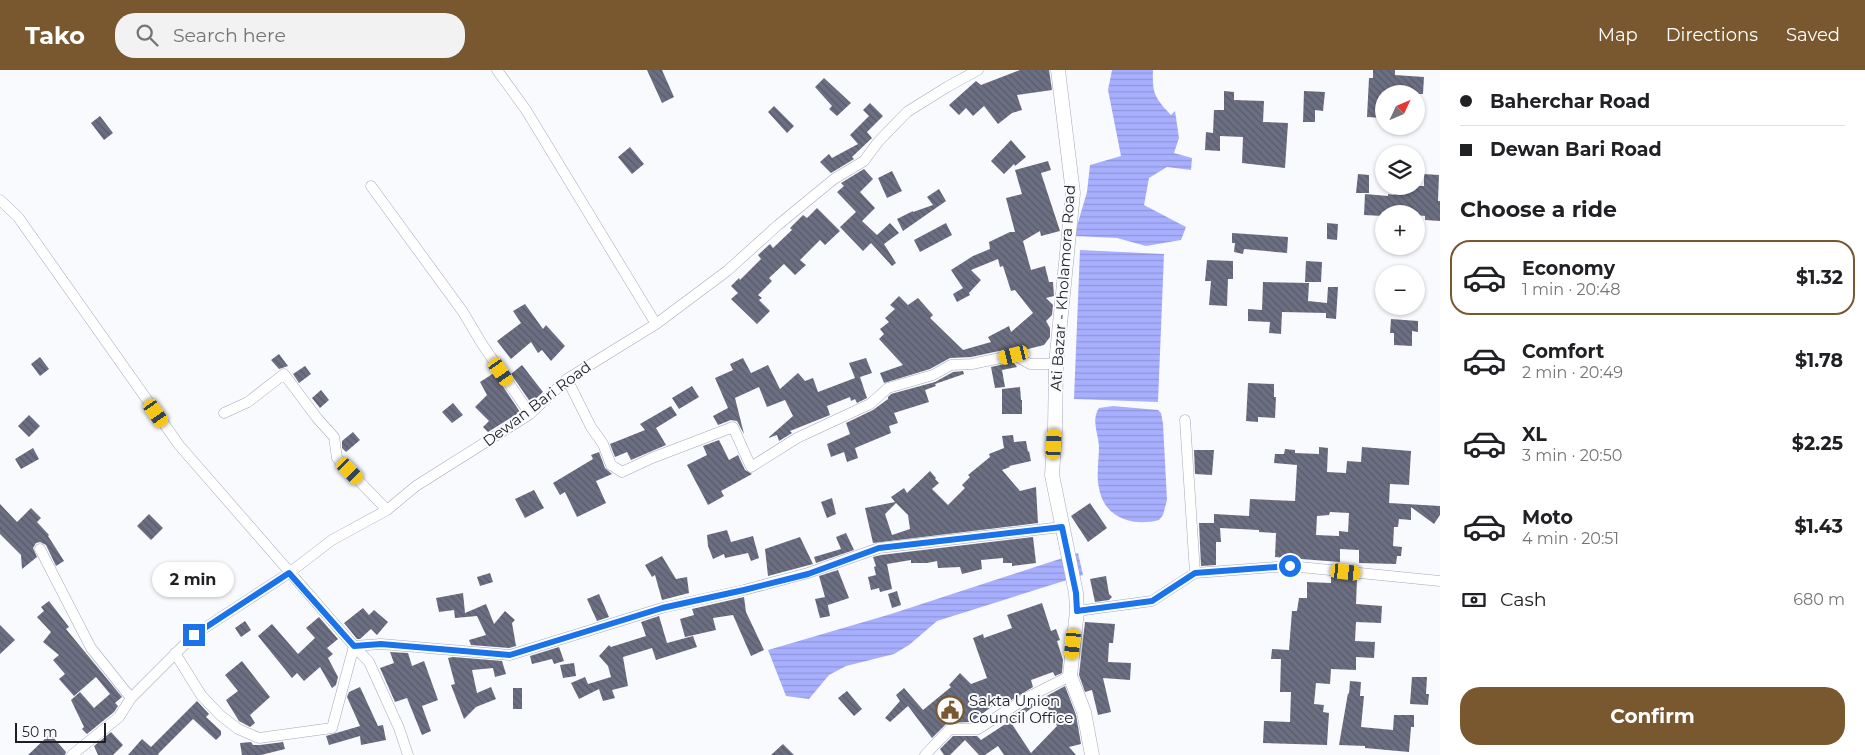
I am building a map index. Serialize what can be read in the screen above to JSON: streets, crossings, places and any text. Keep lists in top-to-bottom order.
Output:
{
  "streets": {
    "main road": ["Ati Bazar - Kholamora Road"],
    "street": ["Dewan Bari Road"]
  },
  "places": {
    "public building": ["Sakta Union Council Office"]
  },
  "scale_bar": "50 m",
  "north": "top right",
  "page": {
    "header": "Tako",
    "search": "Search here",
    "nav": ["Map", "Directions", "Saved"],
    "banner": ["Baherchar Road", "Dewan Bari Road"],
    "map_buttons": ["+", "−"],
    "heading": "Choose a ride",
    "list": [
      {
        "name": "Economy",
        "note": "1 min · 20:48",
        "value": "$1.32"
      },
      {
        "name": "Comfort",
        "note": "2 min · 20:49",
        "value": "$1.78"
      },
      {
        "name": "XL",
        "note": "3 min · 20:50",
        "value": "$2.25"
      },
      {
        "name": "Moto",
        "note": "4 min · 20:51",
        "value": "$1.43"
      }
    ],
    "bubble": "2 min",
    "pay": ["Cash", "680 m"],
    "buttons": "Confirm",
    "scale": "50 m"
  }
}
